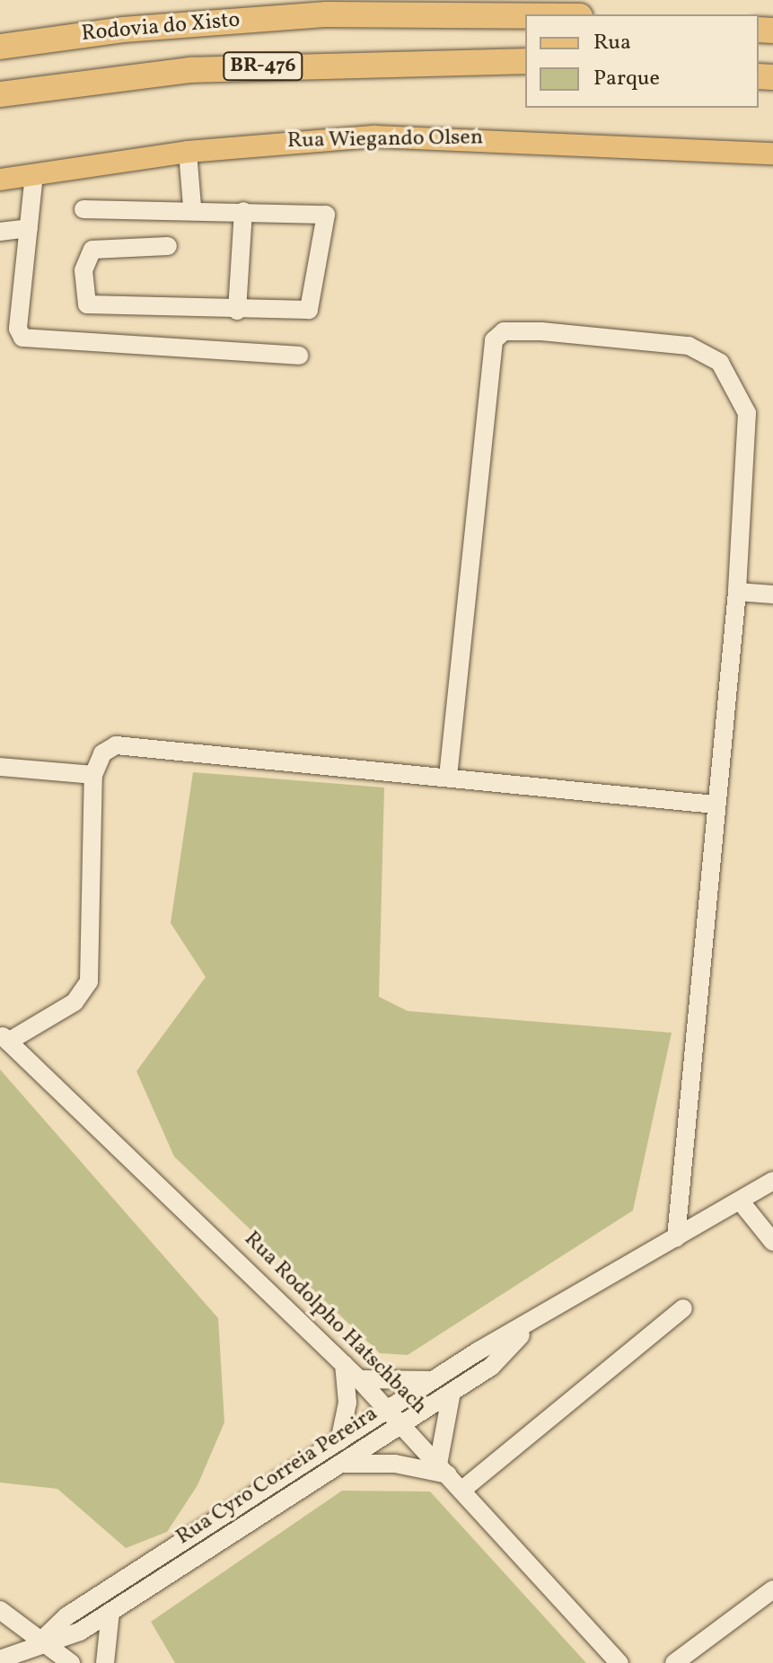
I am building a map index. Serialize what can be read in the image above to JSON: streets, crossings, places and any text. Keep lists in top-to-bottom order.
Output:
{
  "streets": {
    "highway": ["Rodovia do Xisto", "BR-476"],
    "main road": ["Rua Wiegando Olsen"],
    "street": ["Rua Rodolpho Hatschbach", "Rua Cyro Correia Pereira"]
  },
  "crossings": [
    ["Rua Rodolpho Hatschbach", "Rua Cyro Correia Pereira"]
  ],
  "legend": ["Rua", "Parque"]
}
